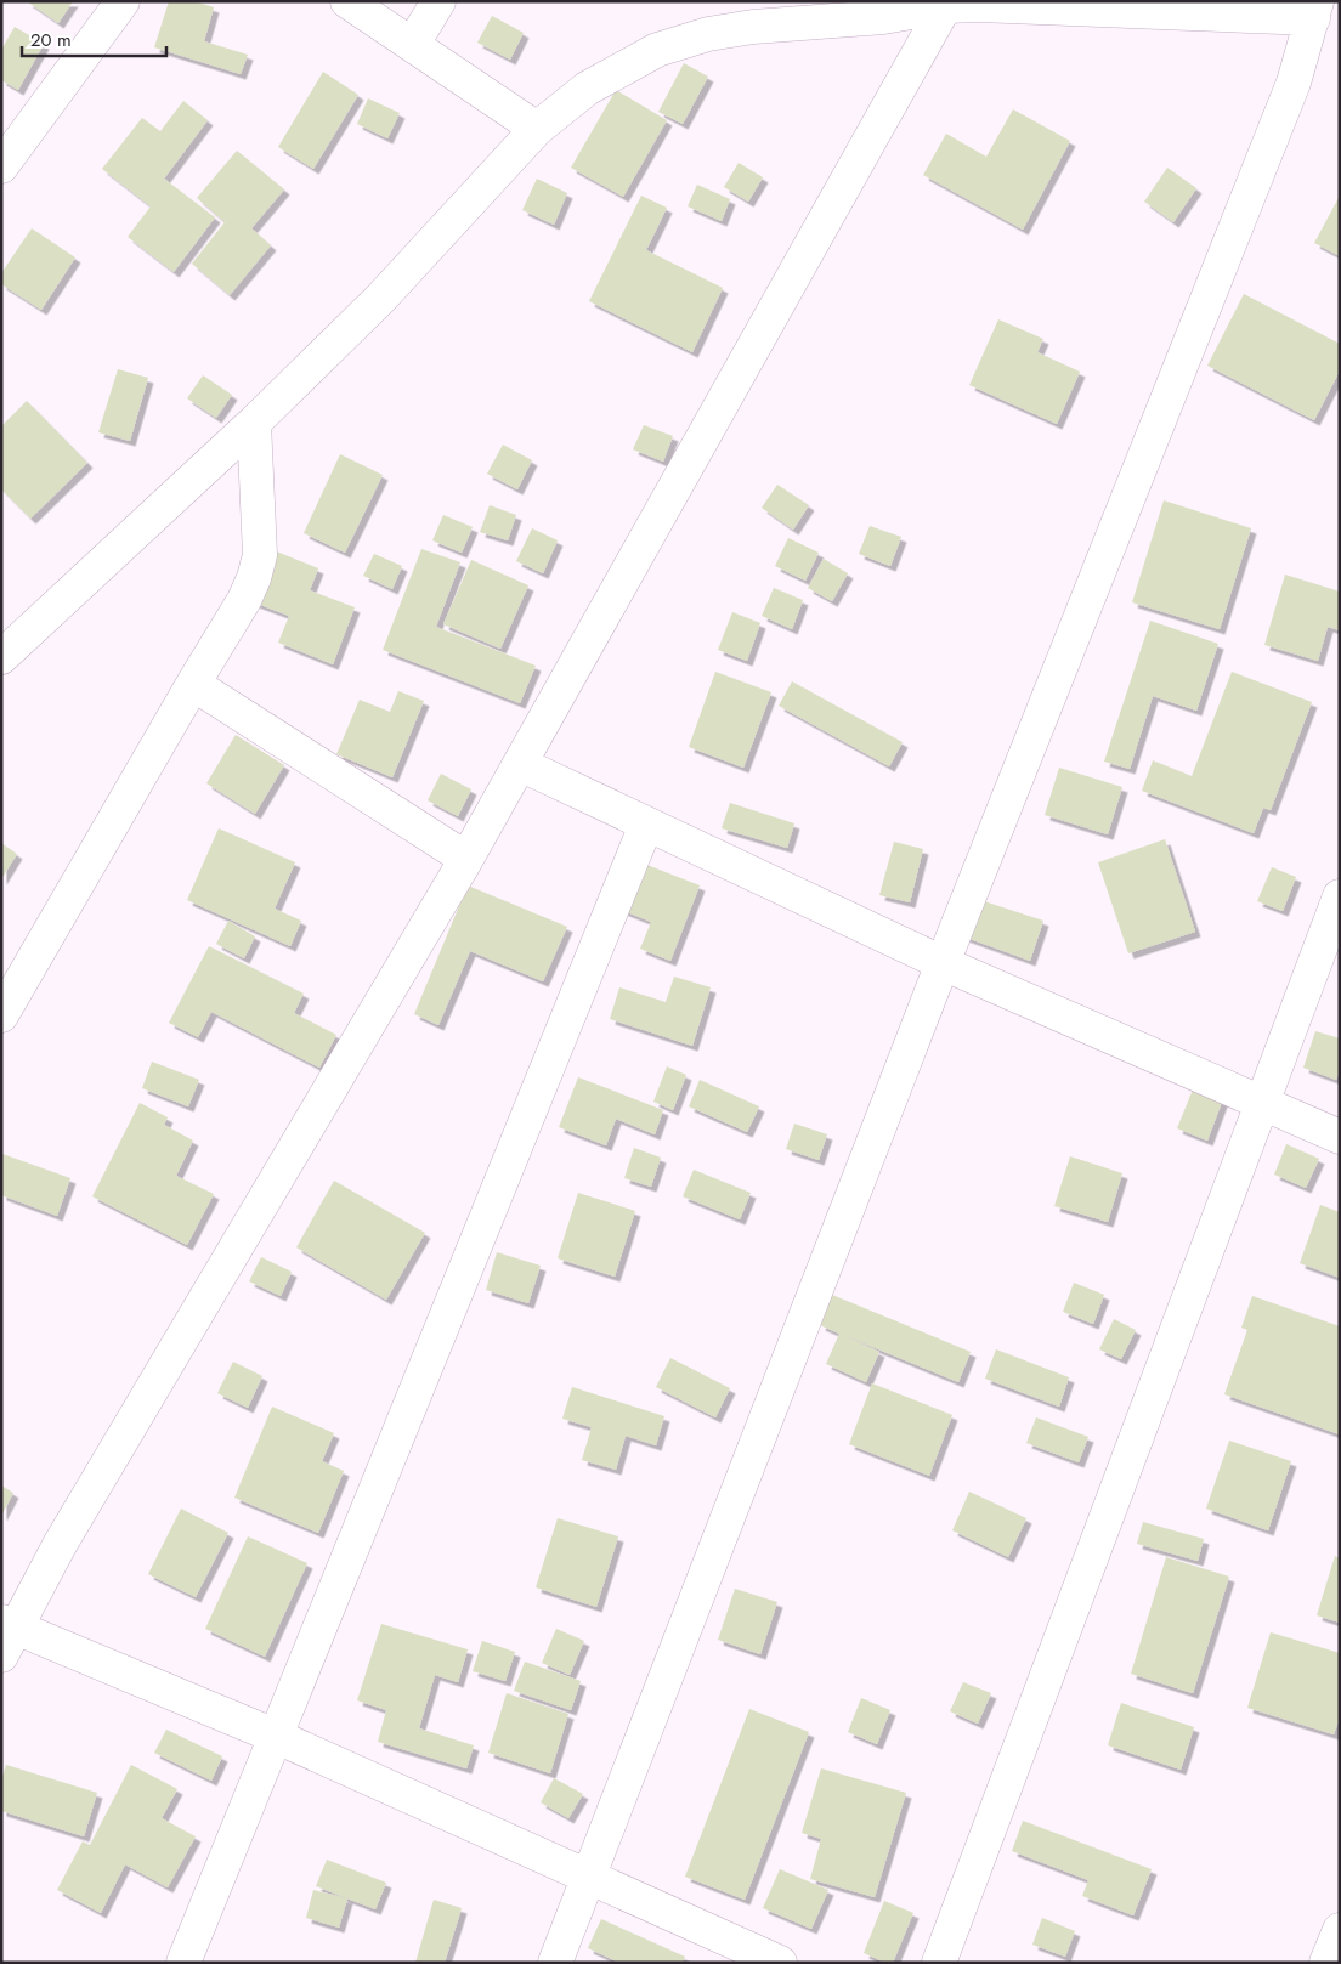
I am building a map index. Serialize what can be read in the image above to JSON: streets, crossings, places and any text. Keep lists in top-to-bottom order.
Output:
{
  "scale_bar": "20 m"
}
